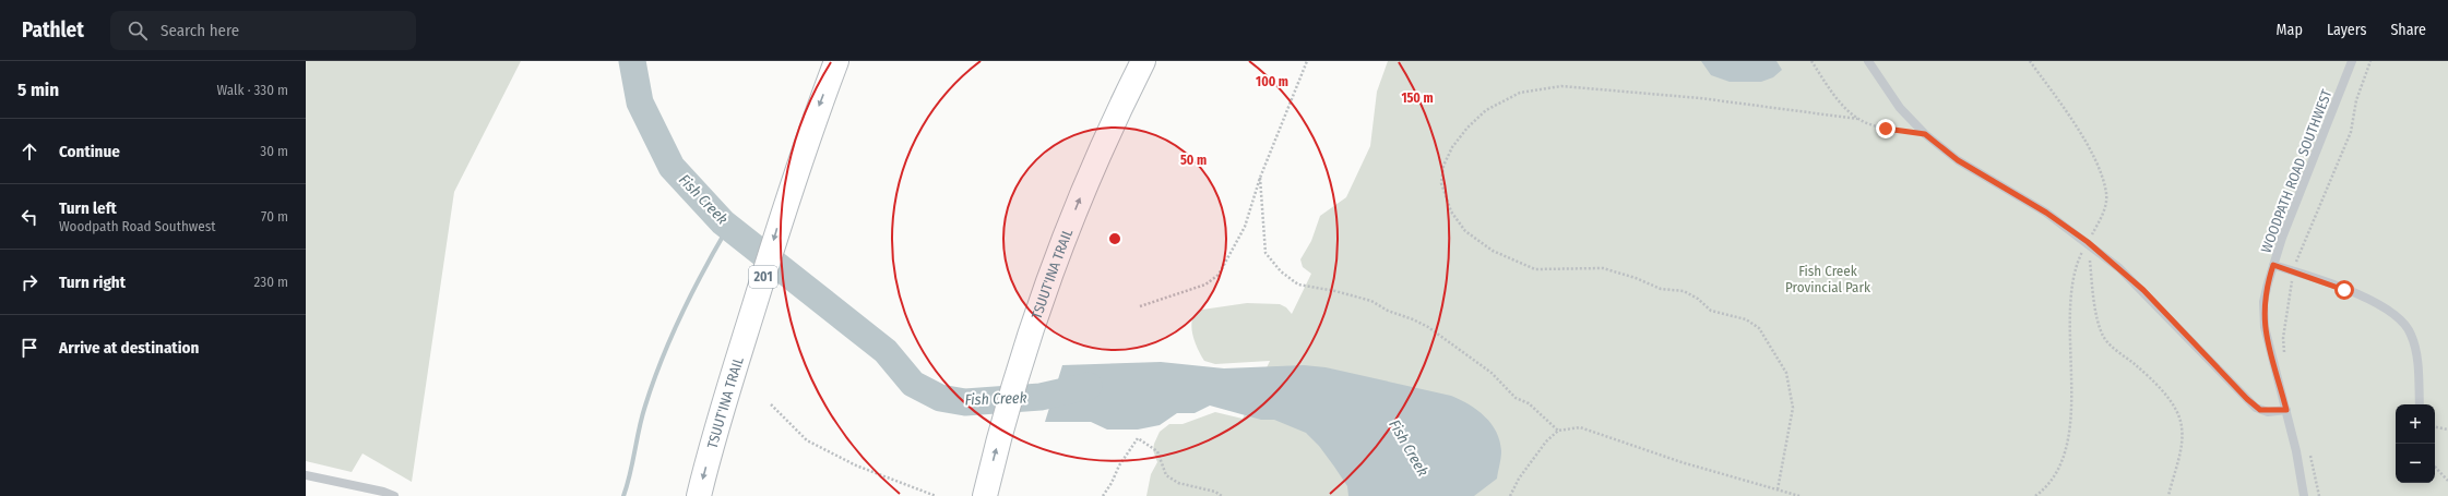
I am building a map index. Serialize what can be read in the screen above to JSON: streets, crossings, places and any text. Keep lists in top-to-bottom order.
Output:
{
  "streets": {
    "highway": ["TSUUT'INA TRAIL", "201"],
    "lane": ["WOODPATH ROAD SOUTHWEST"]
  },
  "water": ["Fish Creek"],
  "parks": ["Fish Creek Provincial Park"],
  "page": {
    "header": "Pathlet",
    "search": "Search here",
    "nav": ["Map", "Layers", "Share"],
    "heading": ["5 min", "Walk · 330 m"],
    "list": [
      ["Continue", "30 m"],
      ["Turn left", "Woodpath Road Southwest", "70 m"],
      ["Turn right", "230 m"],
      "Arrive at destination"
    ],
    "map_buttons": ["+", "−"]
  },
  "rings": ["100 m", "150 m", "50 m"]
}
